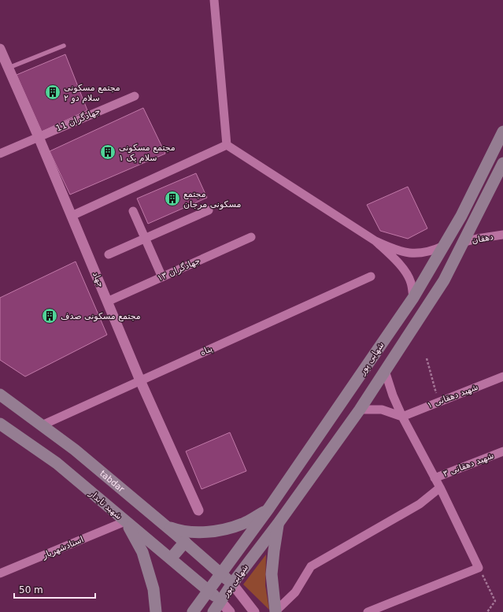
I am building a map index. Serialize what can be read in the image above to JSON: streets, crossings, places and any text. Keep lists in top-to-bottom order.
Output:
{
  "streets": {
    "main road": ["شهابی پور", "tabdar", "شهید تابدار"],
    "street": [
      "جهادگران 11",
      "دهقان",
      "جهادگران ۱۳",
      "جهاد",
      "پناه",
      "شهید دهقانی ۱",
      "شهید دهقانی ۳",
      "استادشهریار"
    ]
  },
  "crossings": [
    ["جهادگران 11", "جهاد"],
    ["دهقان", "شهابی پور"],
    ["جهادگران ۱۳", "جهاد"],
    ["جهاد", "پناه"],
    ["پناه", "tabdar"],
    ["شهابی پور", "tabdar"],
    ["شهابی پور", "شهید تابدار"],
    ["شهید تابدار", "استادشهریار"]
  ],
  "places": {
    "building": [
      "مجتمع مسکونی سلام دو ۲",
      "مجتمع مسکونی سلام یک ۱",
      "مجتمع مسکونی مرجان",
      "مجتمع مسکونی صدف"
    ]
  },
  "scale_bar": "50 m"
}
